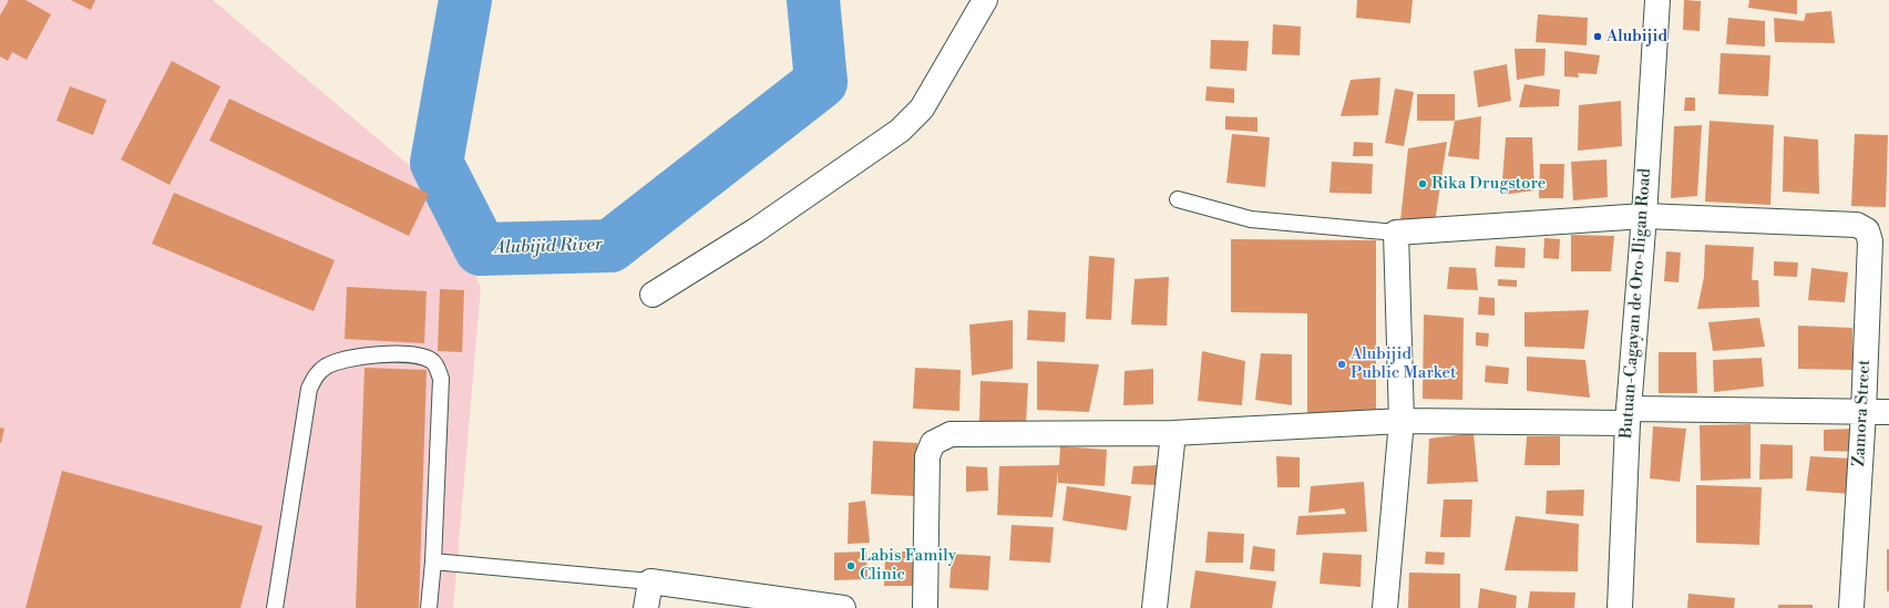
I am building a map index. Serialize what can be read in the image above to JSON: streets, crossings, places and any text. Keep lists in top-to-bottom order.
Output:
{
  "streets": {
    "main road": ["Butuan-Cagayan de Oro-Iligan Road", "Zamora Street"]
  },
  "crossings": [
    ["Butuan-Cagayan de Oro-Iligan Road", "Zamora Street"]
  ],
  "water": ["Alubijid River"],
  "places": [
    "Alubijid",
    "Rika Drugstore",
    "Alubijid Public Market",
    "Labis Family Clinic"
  ]
}
